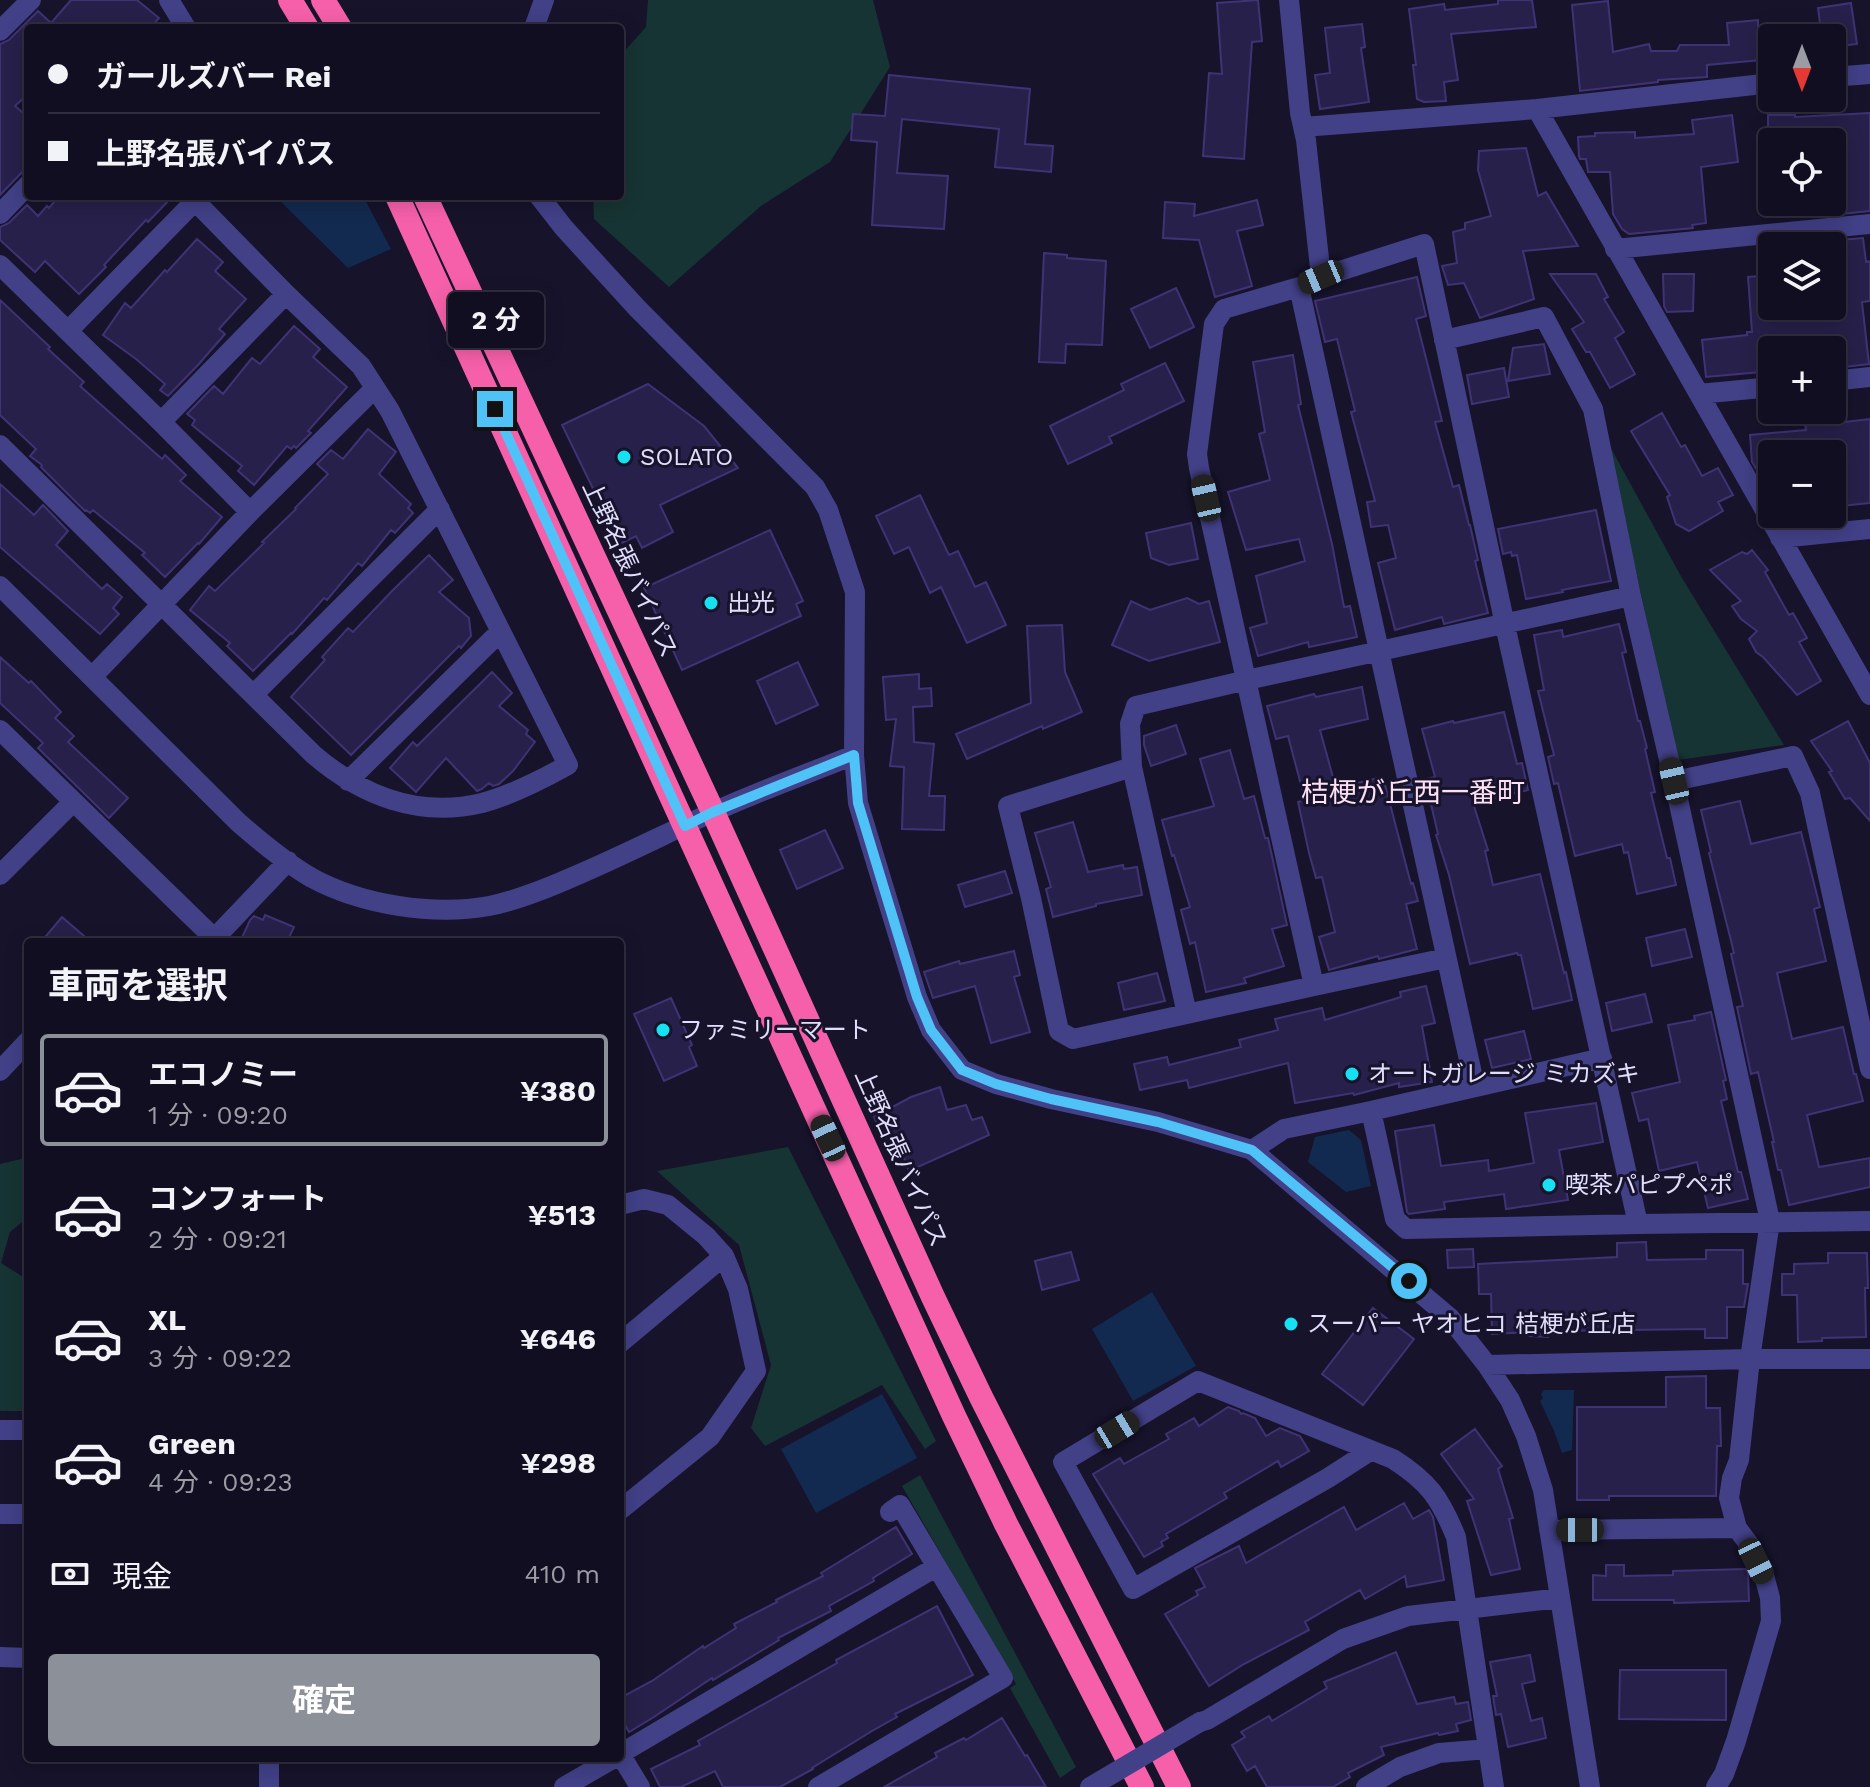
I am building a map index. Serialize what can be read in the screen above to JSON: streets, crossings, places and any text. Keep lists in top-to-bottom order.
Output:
{
  "streets": {
    "highway": ["上野名張バイパス"]
  },
  "districts": ["桔梗が丘西一番町"],
  "places": [
    "SOLATO",
    "出光",
    "ファミリーマート",
    "オートガレージ ミカズキ",
    "喫茶パピプペポ",
    "スーパー ヤオヒコ 桔梗が丘店"
  ],
  "north": "bottom",
  "page": {
    "map_buttons": ["+", "−"],
    "banner": ["ガールズバー Rei", "上野名張バイパス"],
    "bubble": "2 分",
    "heading": "車両を選択",
    "list": [
      {
        "name": "エコノミー",
        "note": "1 分 · 09:20",
        "value": "¥380"
      },
      {
        "name": "コンフォート",
        "note": "2 分 · 09:21",
        "value": "¥513"
      },
      {
        "name": "XL",
        "note": "3 分 · 09:22",
        "value": "¥646"
      },
      {
        "name": "Green",
        "note": "4 分 · 09:23",
        "value": "¥298"
      }
    ],
    "pay": ["現金", "410 m"],
    "buttons": "確定"
  }
}
